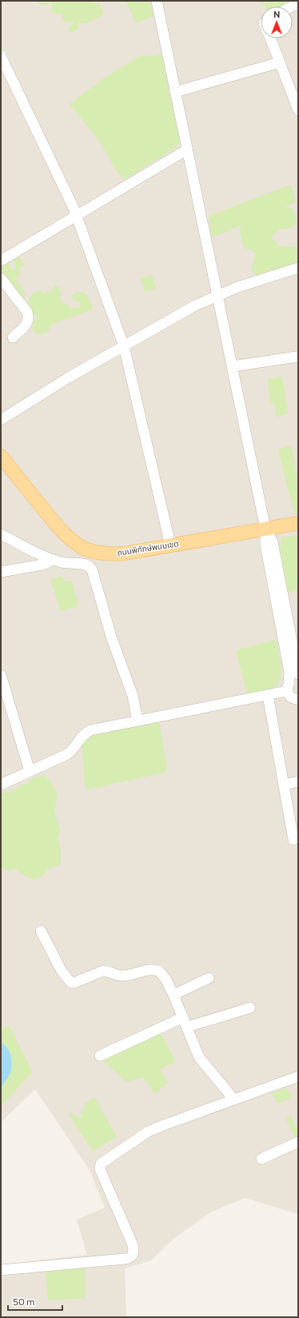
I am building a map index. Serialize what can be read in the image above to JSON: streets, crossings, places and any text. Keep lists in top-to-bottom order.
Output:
{
  "streets": {
    "main road": ["ถนนพิทักษ์พนมเขต"]
  },
  "scale_bar": "50 m",
  "north": "top"
}
